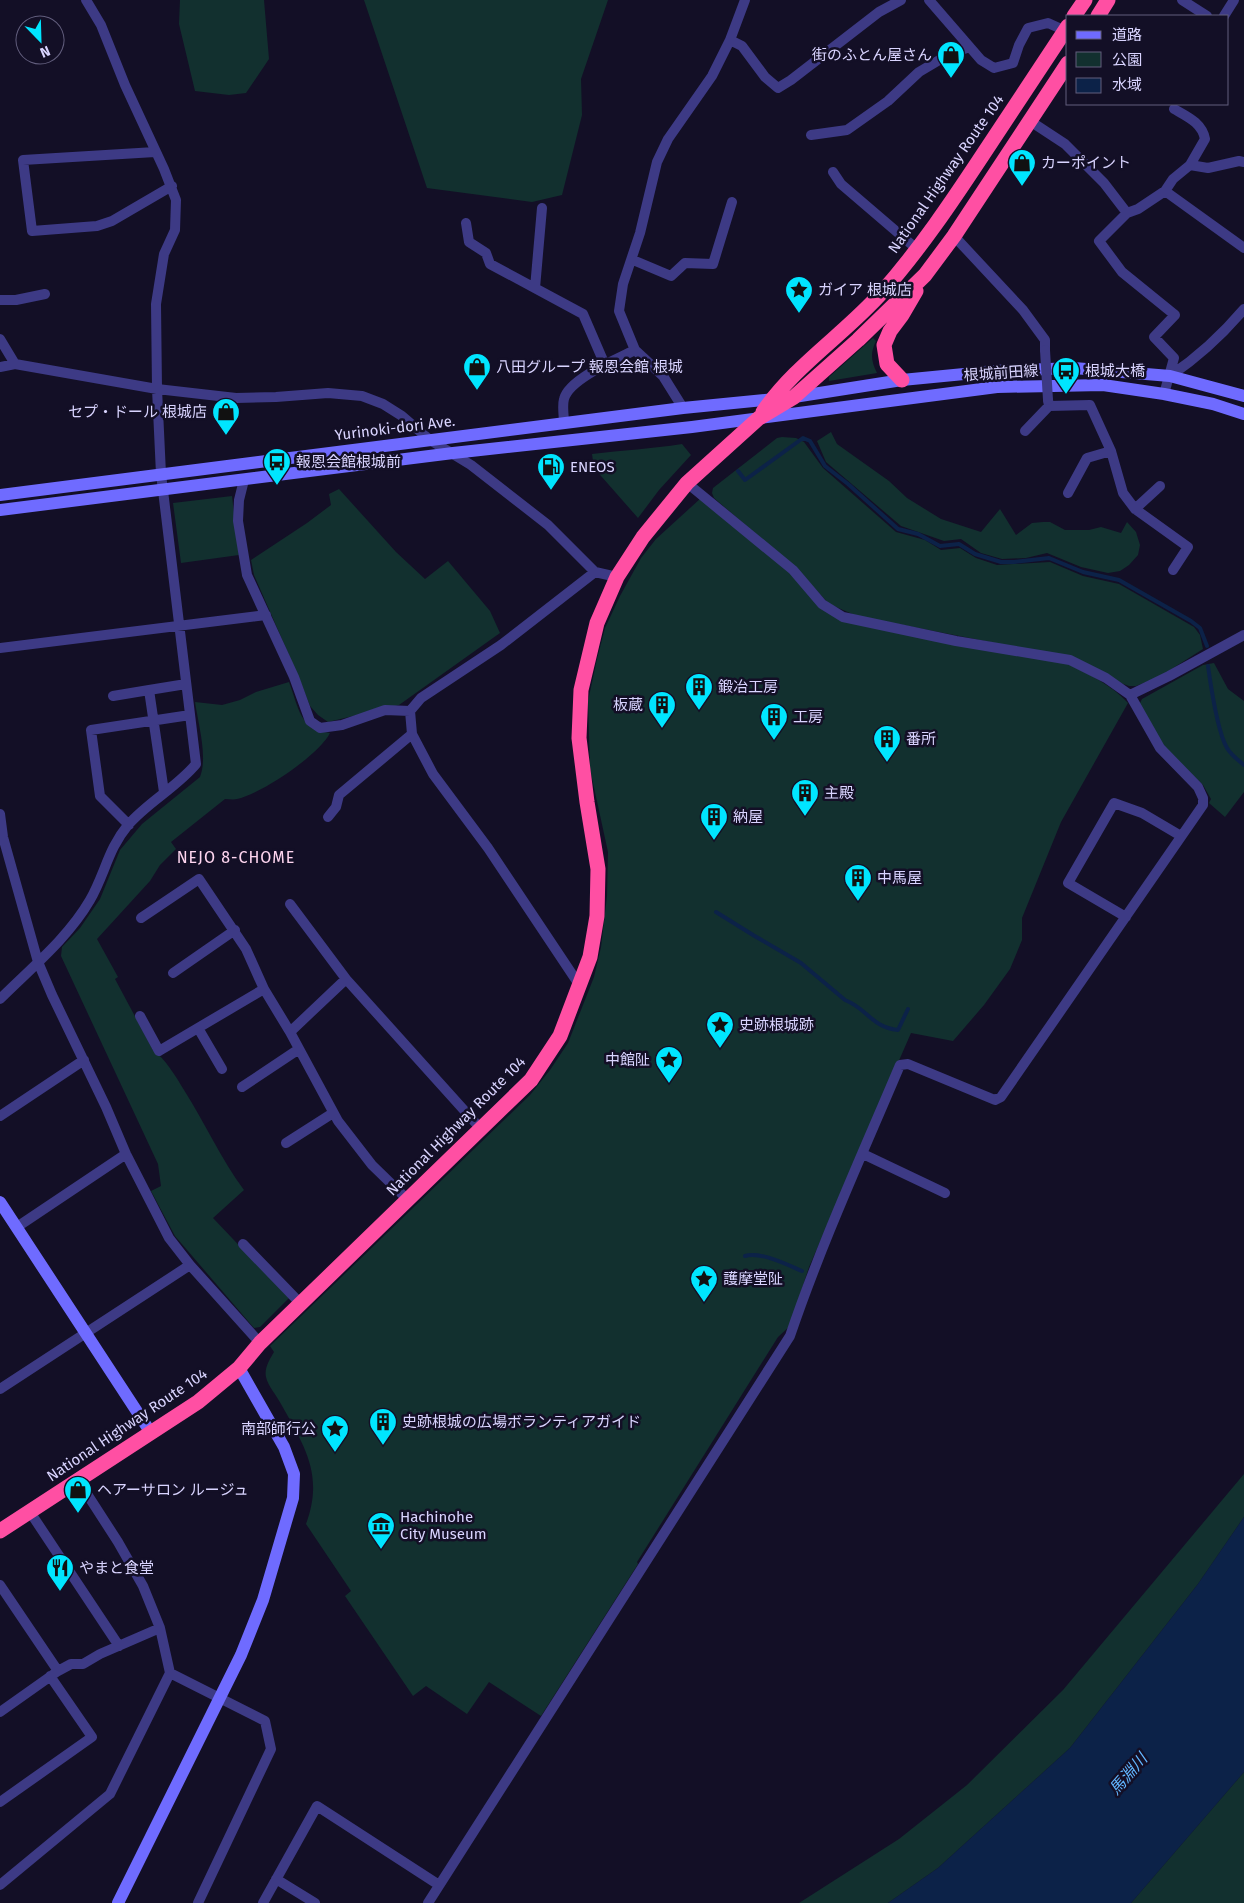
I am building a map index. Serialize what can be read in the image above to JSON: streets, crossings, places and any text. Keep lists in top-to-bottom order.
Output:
{
  "streets": {
    "highway": ["National Highway Route 104"],
    "street": ["根城前田線", "Yurinoki-dori Ave."]
  },
  "crossings": [
    ["National Highway Route 104", "根城前田線"],
    ["National Highway Route 104", "Yurinoki-dori Ave."],
    ["根城前田線", "Yurinoki-dori Ave."]
  ],
  "districts": ["NEJO 8-CHOME"],
  "water": ["馬淵川"],
  "places": {
    "shop": [
      "街のふとん屋さん",
      "カーポイント",
      "八田グループ 報恩会館 根城",
      "セプ・ドール 根城店",
      "ヘアーサロン ルージュ"
    ],
    "place": [
      "ガイア 根城店",
      "史跡根城跡",
      "中館阯",
      "護摩堂阯",
      "南部師行公"
    ],
    "bus stop": ["根城大橋", "報恩会館根城前"],
    "fuel station": ["ENEOS"],
    "building": [
      "鍛冶工房",
      "板蔵",
      "工房",
      "番所",
      "主殿",
      "納屋",
      "中馬屋",
      "史跡根城の広場ボランティアガイド"
    ],
    "museum": ["Hachinohe City Museum"],
    "restaurant": ["やまと食堂"]
  },
  "legend": ["道路", "公園", "水域"],
  "north": "bottom right"
}
